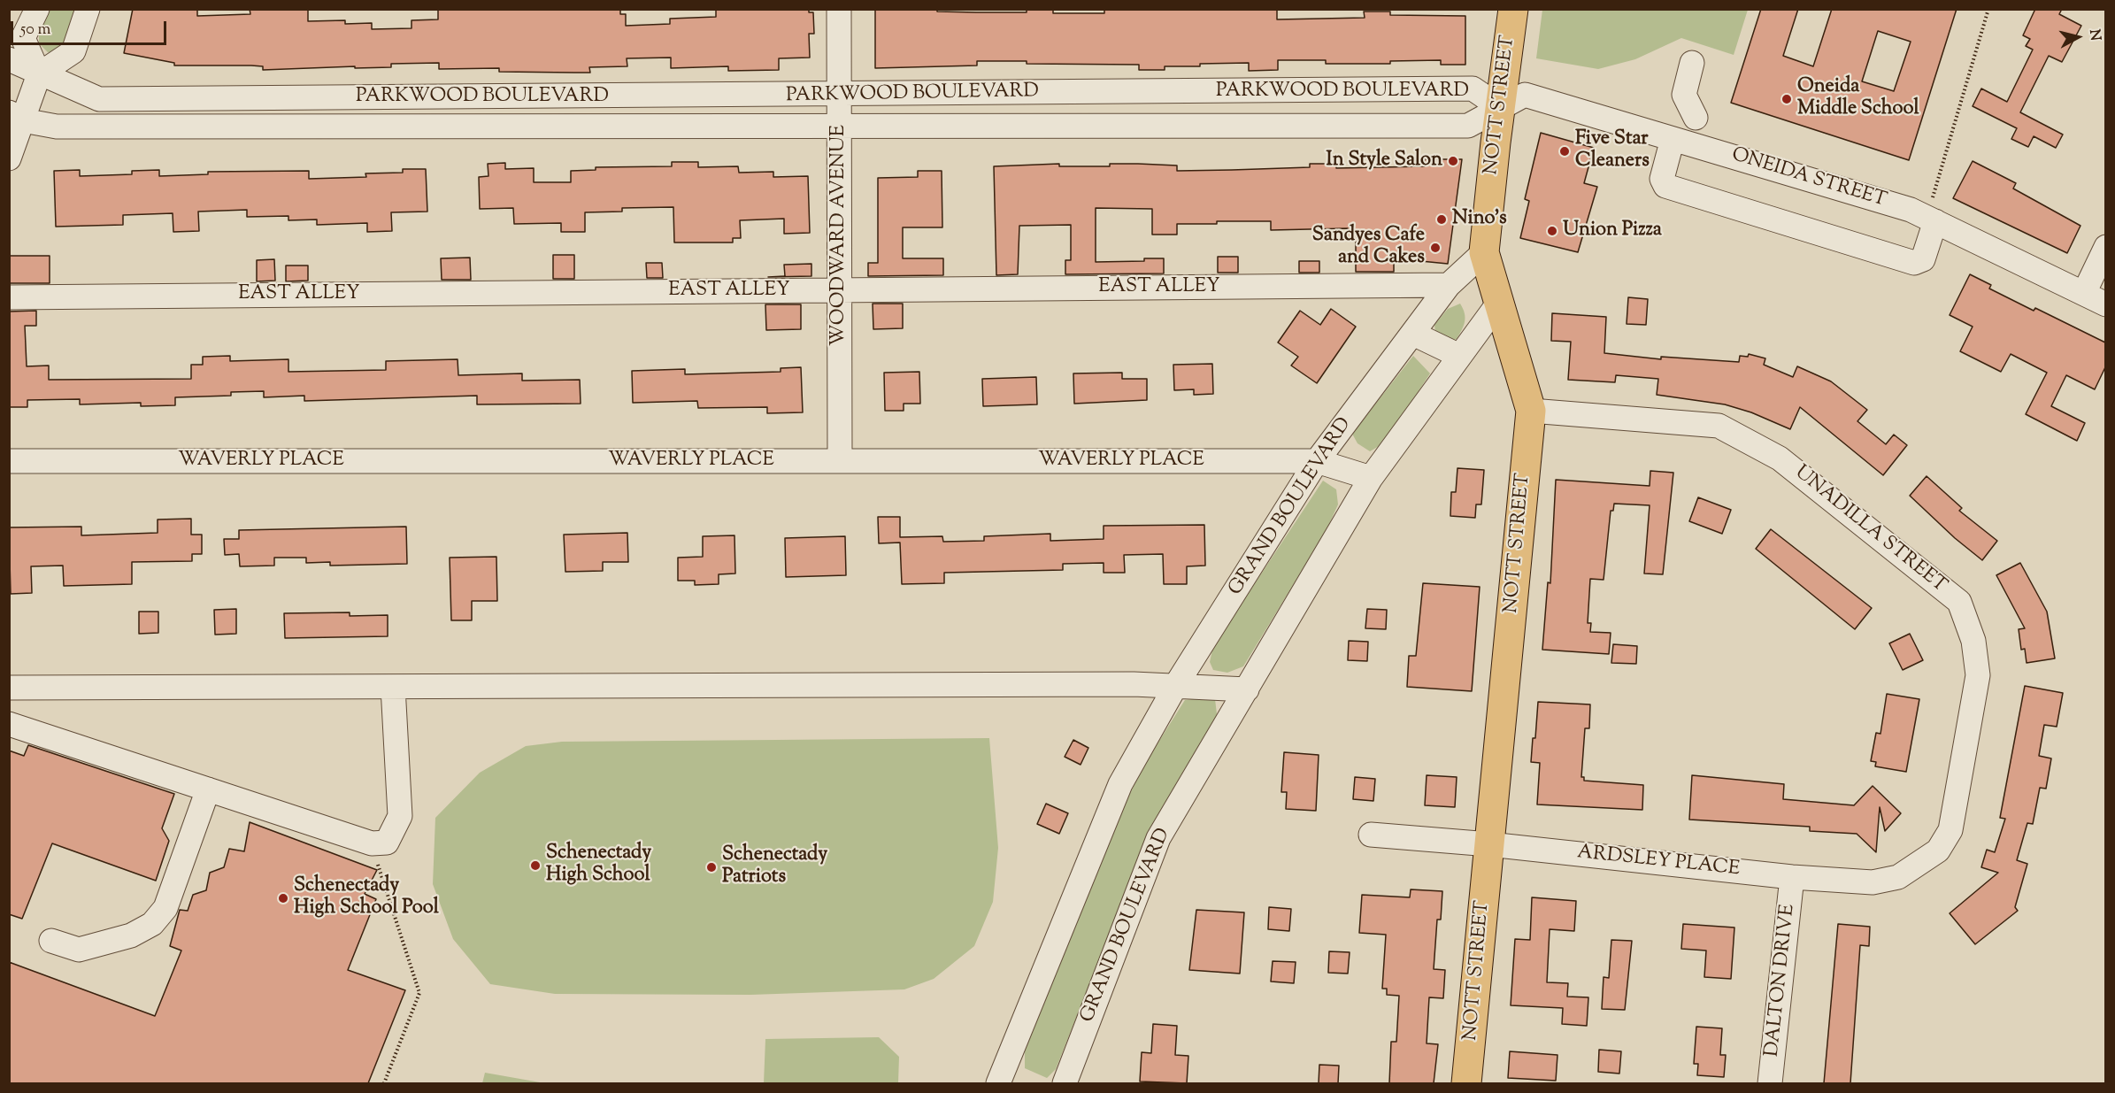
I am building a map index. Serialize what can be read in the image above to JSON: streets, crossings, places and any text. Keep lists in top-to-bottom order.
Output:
{
  "streets": {
    "main road": ["NOTT STREET"],
    "street": [
      "PARKWOOD BOULEVARD",
      "ONEIDA STREET",
      "WOODWARD AVENUE",
      "EAST ALLEY",
      "WAVERLY PLACE",
      "GRAND BOULEVARD",
      "UNADILLA STREET",
      "ARDSLEY PLACE",
      "DALTON DRIVE"
    ]
  },
  "crossings": [
    ["PARKWOOD BOULEVARD", "NOTT STREET"],
    ["PARKWOOD BOULEVARD", "ONEIDA STREET"],
    ["PARKWOOD BOULEVARD", "WOODWARD AVENUE"],
    ["NOTT STREET", "ONEIDA STREET"],
    ["NOTT STREET", "GRAND BOULEVARD"],
    ["NOTT STREET", "UNADILLA STREET"],
    ["NOTT STREET", "ARDSLEY PLACE"],
    ["WOODWARD AVENUE", "EAST ALLEY"],
    ["WOODWARD AVENUE", "WAVERLY PLACE"],
    ["EAST ALLEY", "GRAND BOULEVARD"],
    ["WAVERLY PLACE", "GRAND BOULEVARD"],
    ["UNADILLA STREET", "ARDSLEY PLACE"],
    ["ARDSLEY PLACE", "DALTON DRIVE"]
  ],
  "places": [
    "Oneida Middle School",
    "Five Star Cleaners",
    "In Style Salon",
    "Nino's",
    "Union Pizza",
    "Sandyes Cafe and Cakes",
    "Schenectady High School",
    "Schenectady Patriots",
    "Schenectady High School Pool"
  ],
  "scale_bar": "50 m",
  "north": "right"
}
